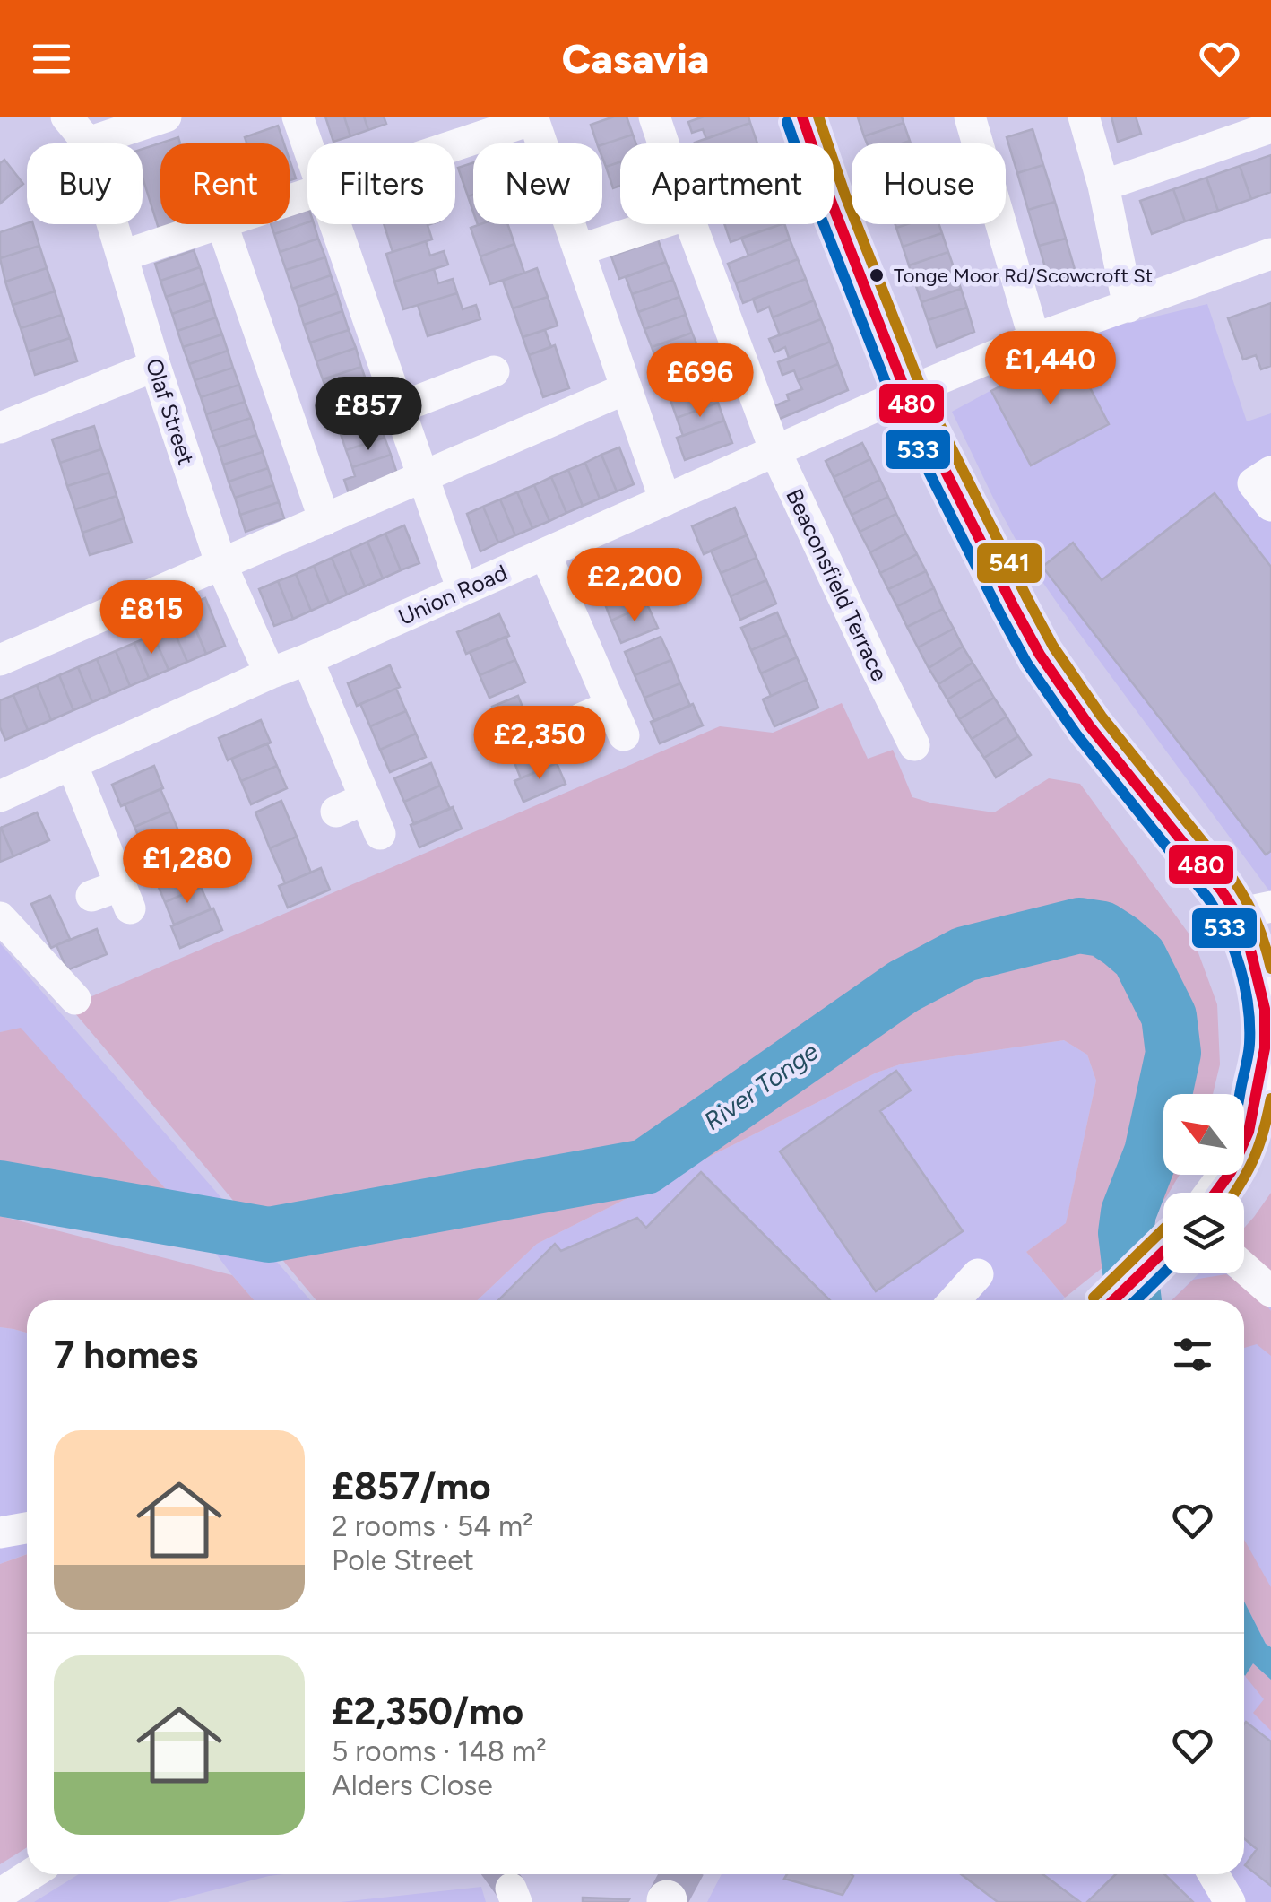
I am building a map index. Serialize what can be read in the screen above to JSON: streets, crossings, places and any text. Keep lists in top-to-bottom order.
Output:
{
  "streets": {
    "street": ["Olaf Street", "Beaconsfield Terrace", "Union Road"]
  },
  "crossings": [
    ["Olaf Street", "Union Road"],
    ["Beaconsfield Terrace", "Union Road"]
  ],
  "water": ["River Tonge"],
  "places": ["Tonge Moor Rd/Scowcroft St"],
  "lines": ["transit line 480", "transit line 541", "transit line 533"],
  "north": "top left",
  "page": {
    "header": "Casavia",
    "chip": [
      "Buy",
      "Rent",
      "Filters",
      "New",
      "Apartment",
      "House"
    ],
    "price": [
      "£1,440",
      "£696",
      "£857",
      "£2,200",
      "£815",
      "£2,350",
      "£1,280"
    ],
    "heading": "7 homes",
    "list": [
      {
        "name": "£857/mo",
        "note": "2 rooms · 54 m² · Pole Street"
      },
      {
        "name": "£2,350/mo",
        "note": "5 rooms · 148 m² · Alders Close"
      }
    ]
  }
}
